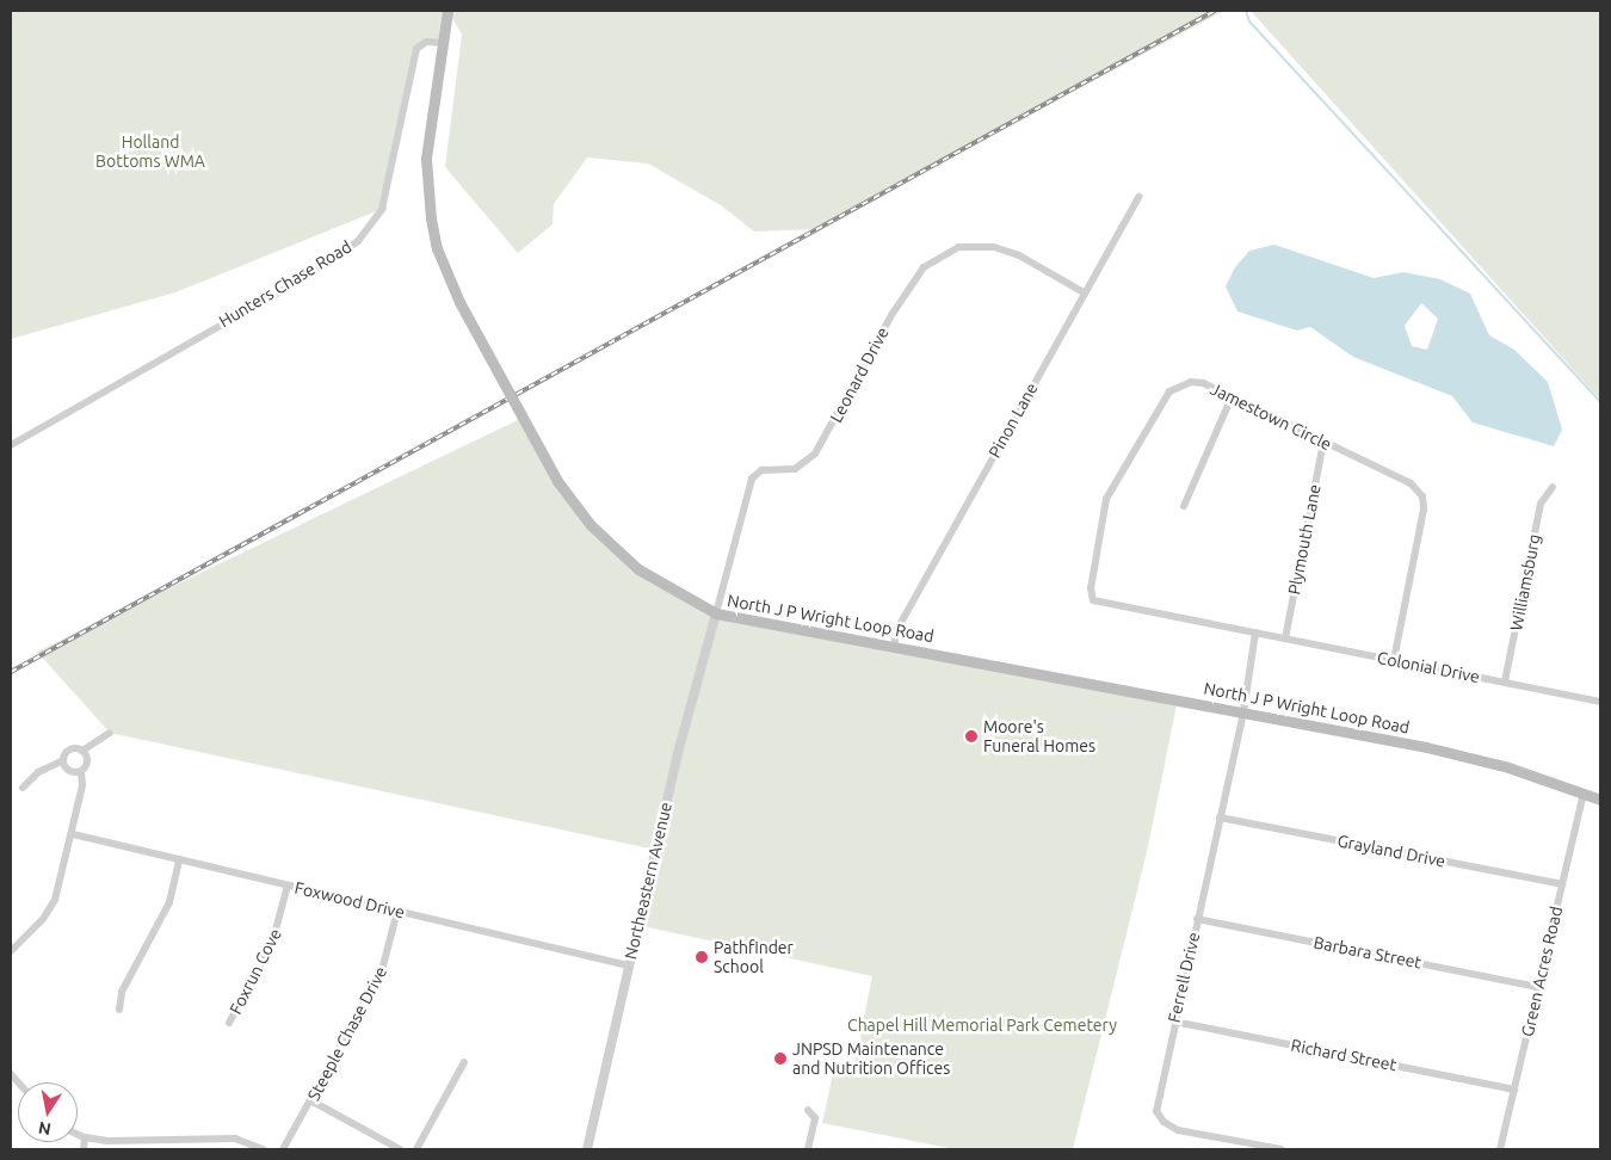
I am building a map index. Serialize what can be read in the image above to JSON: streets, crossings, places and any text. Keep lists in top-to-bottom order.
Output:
{
  "streets": {
    "main road": ["North J P Wright Loop Road"],
    "street": [
      "Hunters Chase Road",
      "Leonard Drive",
      "Jamestown Circle",
      "Pinon Lane",
      "Plymouth Lane",
      "Williamsburg",
      "Colonial Drive",
      "Grayland Drive",
      "Northeastern Avenue",
      "Foxwood Drive",
      "Barbara Street",
      "Foxrun Cove",
      "Green Acres Road",
      "Ferrell Drive",
      "Steeple Chase Drive",
      "Richard Street"
    ]
  },
  "crossings": [
    ["Hunters Chase Road", "North J P Wright Loop Road"],
    ["Leonard Drive", "Pinon Lane"],
    ["Leonard Drive", "North J P Wright Loop Road"],
    ["Leonard Drive", "Northeastern Avenue"],
    ["Jamestown Circle", "Plymouth Lane"],
    ["Jamestown Circle", "Colonial Drive"],
    ["Pinon Lane", "North J P Wright Loop Road"],
    ["Plymouth Lane", "Colonial Drive"],
    ["Williamsburg", "Colonial Drive"],
    ["North J P Wright Loop Road", "Northeastern Avenue"],
    ["North J P Wright Loop Road", "Green Acres Road"],
    ["North J P Wright Loop Road", "Ferrell Drive"],
    ["Grayland Drive", "Green Acres Road"],
    ["Grayland Drive", "Ferrell Drive"],
    ["Northeastern Avenue", "Foxwood Drive"],
    ["Foxwood Drive", "Foxrun Cove"],
    ["Foxwood Drive", "Steeple Chase Drive"],
    ["Barbara Street", "Green Acres Road"],
    ["Barbara Street", "Ferrell Drive"],
    ["Green Acres Road", "Richard Street"],
    ["Ferrell Drive", "Richard Street"]
  ],
  "parks": ["Holland Bottoms WMA", "Chapel Hill Memorial Park Cemetery"],
  "places": ["Moore's Funeral Homes", "Pathfinder School", "JNPSD Maintenance and Nutrition Offices"],
  "north": "bottom"
}
